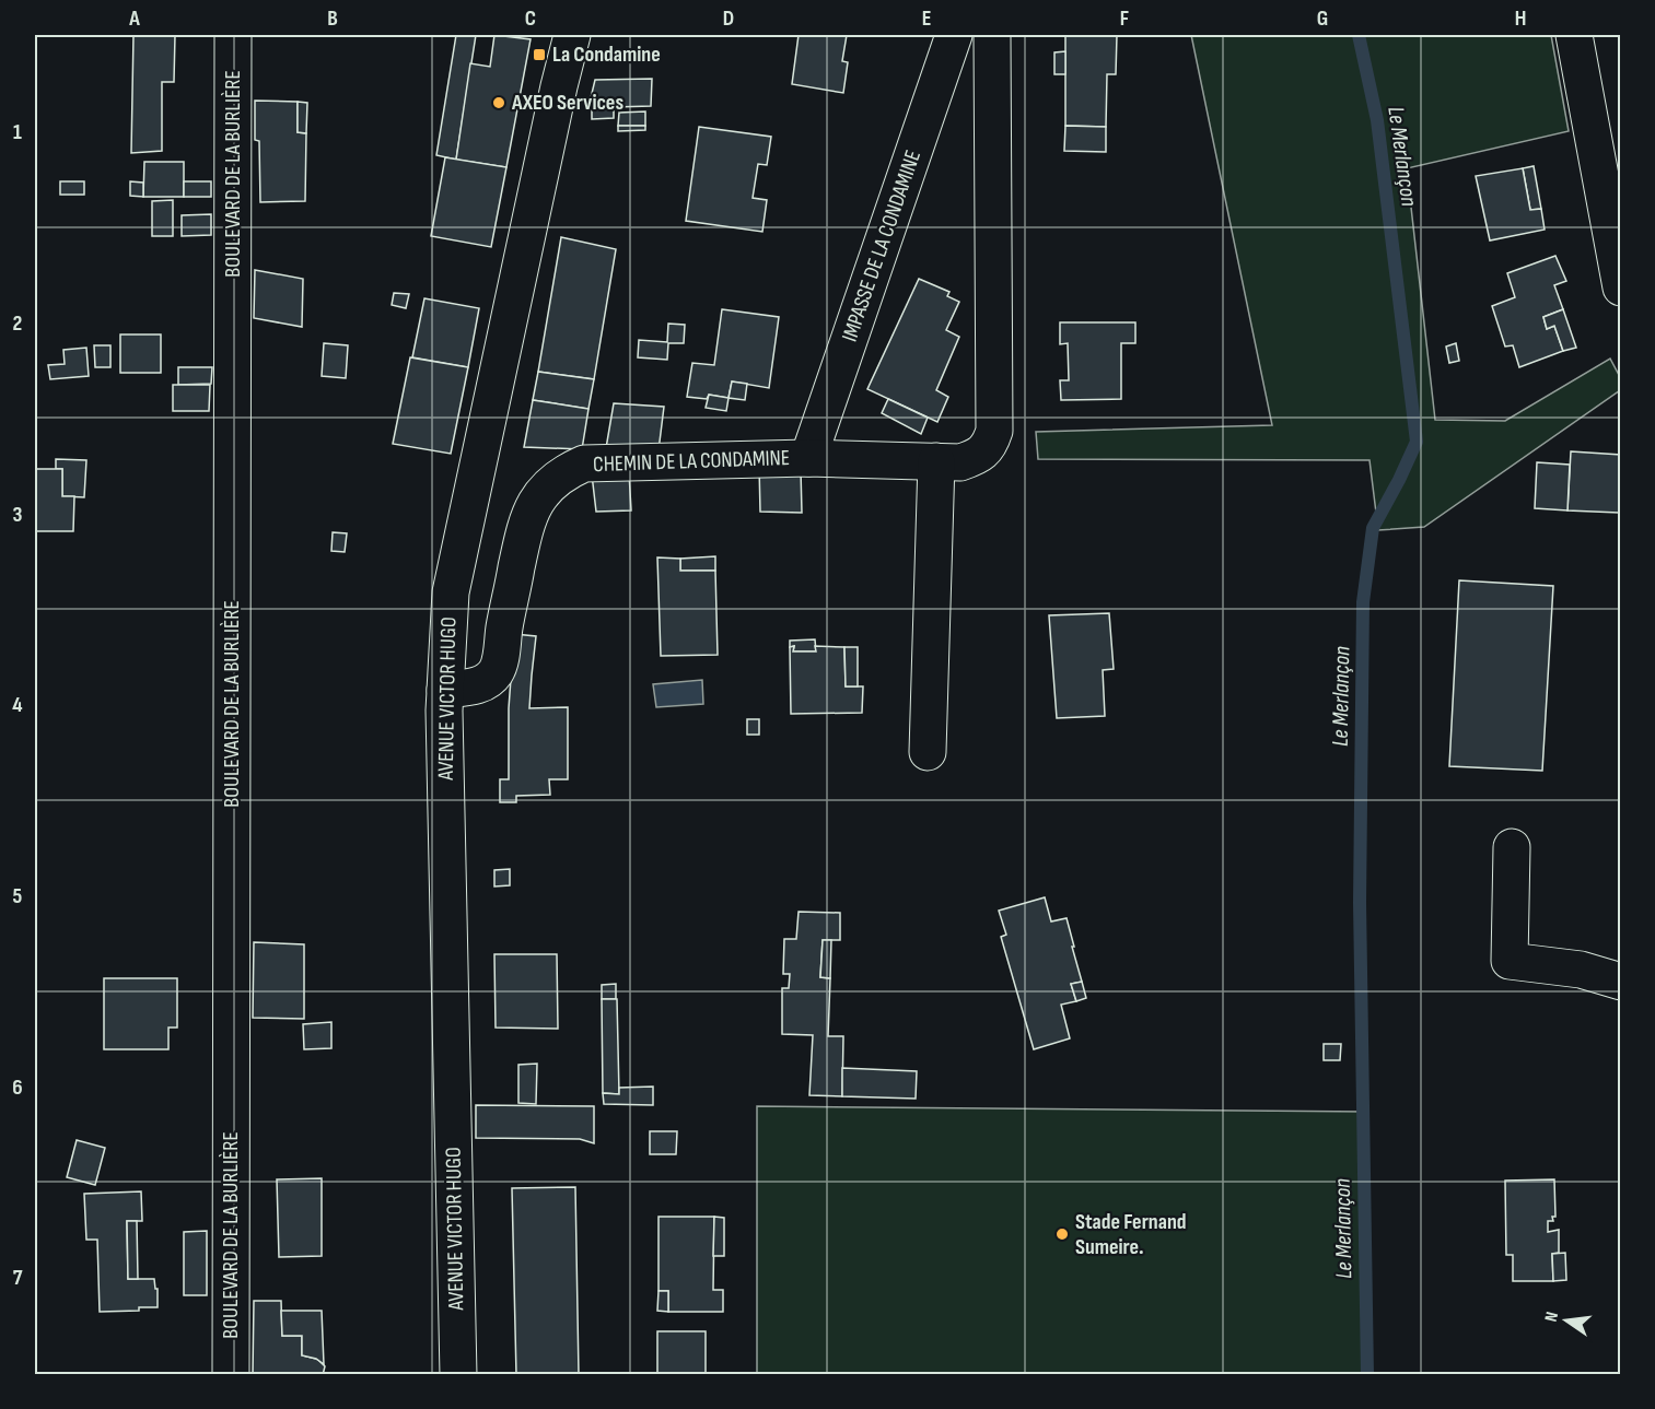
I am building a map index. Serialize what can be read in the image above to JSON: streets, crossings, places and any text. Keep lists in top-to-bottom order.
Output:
{
  "streets": {
    "street": [
      "BOULEVARD DE LA BURLIÈRE",
      "IMPASSE DE LA CONDAMINE",
      "CHEMIN DE LA CONDAMINE",
      "AVENUE VICTOR HUGO"
    ]
  },
  "crossings": [
    ["IMPASSE DE LA CONDAMINE", "CHEMIN DE LA CONDAMINE"],
    ["CHEMIN DE LA CONDAMINE", "AVENUE VICTOR HUGO"]
  ],
  "water": ["Le Merlançon"],
  "places": {
    "transit": ["La Condamine"],
    "other": ["AXEO Services", "Stade Fernand Sumeire."]
  },
  "north": "left",
  "grid": {
    "columns": [
      "A",
      "B",
      "C",
      "D",
      "E",
      "F",
      "G",
      "H"
    ],
    "rows": [
      "1",
      "2",
      "3",
      "4",
      "5",
      "6",
      "7"
    ]
  }
}
